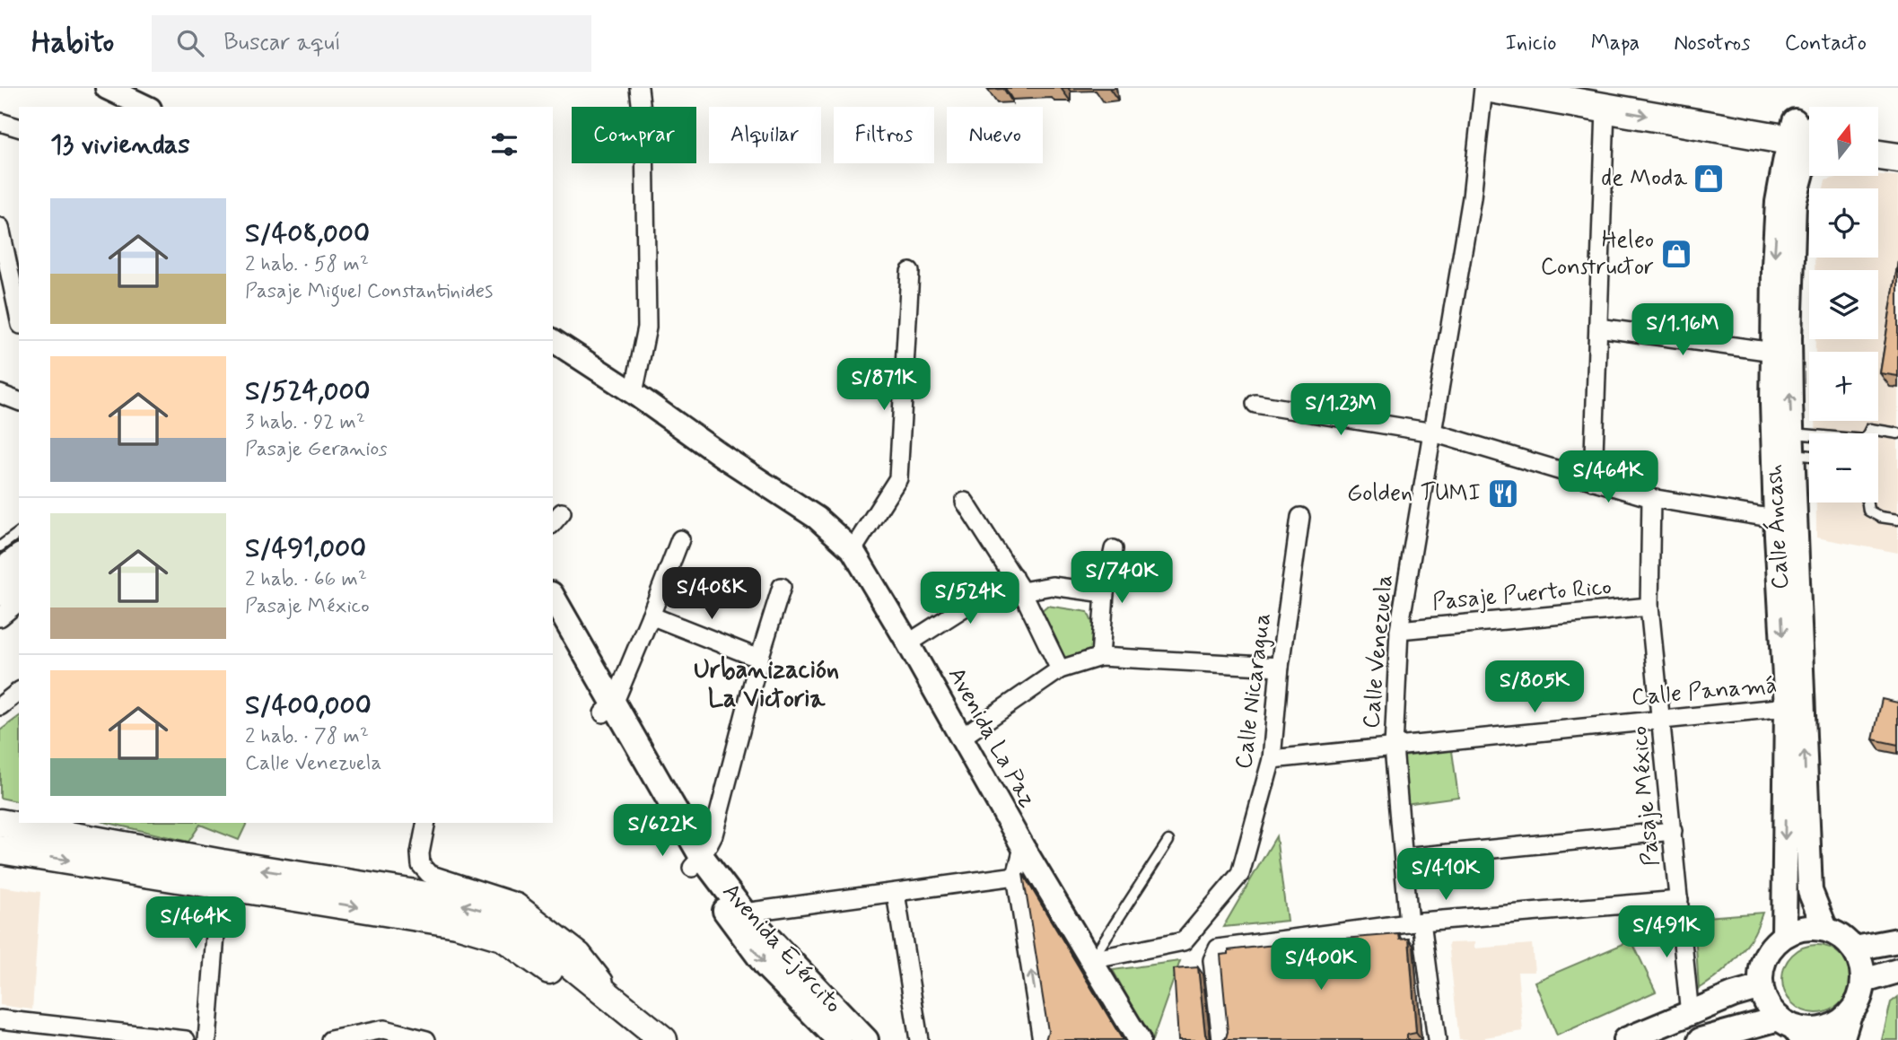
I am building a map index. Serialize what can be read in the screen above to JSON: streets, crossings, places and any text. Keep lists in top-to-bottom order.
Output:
{
  "streets": {
    "main road": ["Calle Áncash", "Avenida Ejército"],
    "street": [
      "Pasaje Puerto Rico",
      "Calle Venezuela",
      "Calle Nicaragua",
      "Calle Panamá",
      "Avenida La Paz",
      "Pasaje México"
    ]
  },
  "crossings": [
    ["Calle Áncash", "Calle Panamá"],
    ["Pasaje Puerto Rico", "Calle Venezuela"],
    ["Pasaje Puerto Rico", "Pasaje México"],
    ["Calle Venezuela", "Calle Panamá"],
    ["Calle Nicaragua", "Calle Panamá"],
    ["Calle Nicaragua", "Avenida La Paz"],
    ["Calle Panamá", "Pasaje México"]
  ],
  "districts": ["Urbanización La Victoria"],
  "places": {
    "shop": ["de Moda", "Heleo Constructor"],
    "restaurant": ["Golden TUMI"]
  },
  "north": "top",
  "page": {
    "header": "Habito",
    "search": "Buscar aquí",
    "nav": [
      "Inicio",
      "Mapa",
      "Nosotros",
      "Contacto"
    ],
    "map_buttons": ["+", "−"],
    "chip": [
      "Comprar",
      "Alquilar",
      "Filtros",
      "Nuevo"
    ],
    "heading": "13 viviendas",
    "list": [
      {
        "name": "S/408,000",
        "note": "2 hab. · 58 m² · Pasaje Miguel Constantinides"
      },
      {
        "name": "S/524,000",
        "note": "3 hab. · 92 m² · Pasaje Geranios"
      },
      {
        "name": "S/491,000",
        "note": "2 hab. · 66 m² · Pasaje México"
      },
      {
        "name": "S/400,000",
        "note": "2 hab. · 78 m² · Calle Venezuela"
      }
    ],
    "price": [
      "S/1.16M",
      "S/871K",
      "S/1.23M",
      "S/464K",
      "S/740K",
      "S/408K",
      "S/524K",
      "S/805K",
      "S/622K",
      "S/410K",
      "S/464K",
      "S/491K",
      "S/400K"
    ]
  }
}
